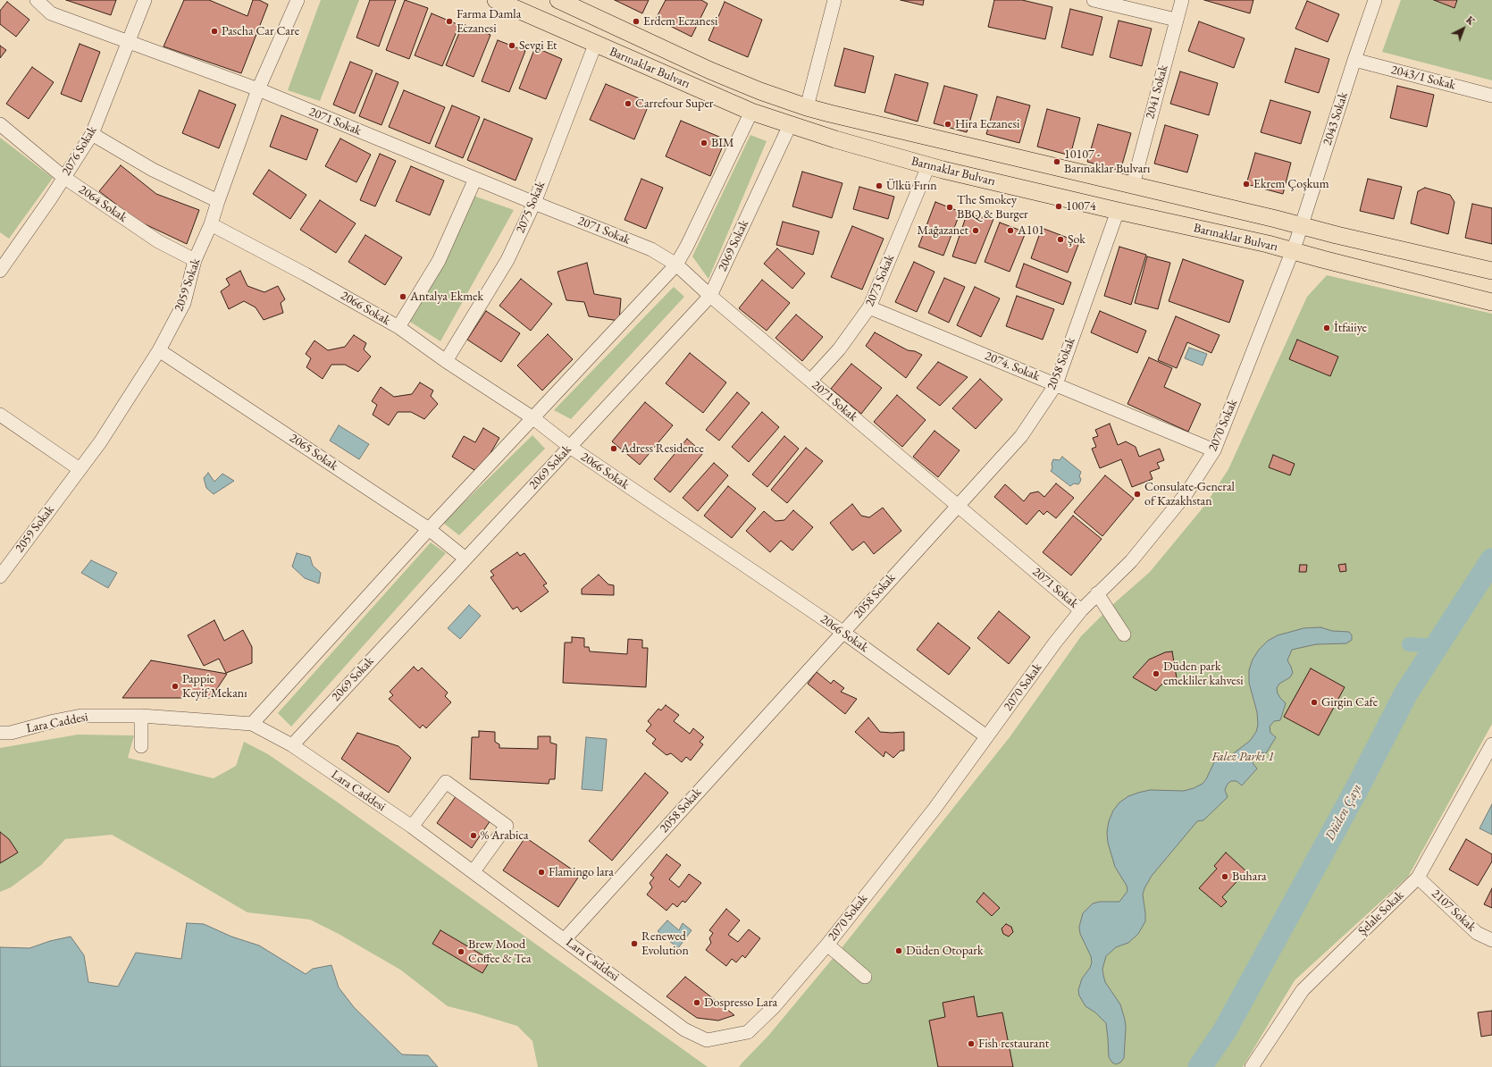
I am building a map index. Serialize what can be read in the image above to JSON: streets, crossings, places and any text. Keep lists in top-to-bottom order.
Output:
{
  "streets": {
    "main road": ["Barınaklar Bulvarı"],
    "street": [
      "2043/1 Sokak",
      "2041 Sokak",
      "2043 Sokak",
      "2071 Sokak",
      "2076 Sokak",
      "2064 Sokak",
      "2075 Sokak",
      "2069 Sokak",
      "2073 Sokak",
      "2059 Sokak",
      "2066 Sokak",
      "2058 Sokak",
      "2074. Sokak",
      "2070 Sokak",
      "2065 Sokak",
      "Lara Caddesi",
      "2107 Sokak",
      "Şelale Sokak"
    ]
  },
  "crossings": [
    ["Barınaklar Bulvarı", "2041 Sokak"],
    ["Barınaklar Bulvarı", "2043 Sokak"],
    ["Barınaklar Bulvarı", "2075 Sokak"],
    ["Barınaklar Bulvarı", "2069 Sokak"],
    ["Barınaklar Bulvarı", "2073 Sokak"],
    ["Barınaklar Bulvarı", "2058 Sokak"],
    ["Barınaklar Bulvarı", "2070 Sokak"],
    ["2043/1 Sokak", "2043 Sokak"],
    ["2043 Sokak", "2070 Sokak"],
    ["2071 Sokak", "2076 Sokak"],
    ["2071 Sokak", "2075 Sokak"],
    ["2071 Sokak", "2069 Sokak"],
    ["2071 Sokak", "2073 Sokak"],
    ["2071 Sokak", "2059 Sokak"],
    ["2071 Sokak", "2058 Sokak"],
    ["2071 Sokak", "2070 Sokak"],
    ["2076 Sokak", "2064 Sokak"],
    ["2064 Sokak", "2059 Sokak"],
    ["2075 Sokak", "2066 Sokak"],
    ["2069 Sokak", "2066 Sokak"],
    ["2069 Sokak", "2065 Sokak"],
    ["2069 Sokak", "Lara Caddesi"],
    ["2073 Sokak", "2074. Sokak"],
    ["2059 Sokak", "2066 Sokak"],
    ["2059 Sokak", "2065 Sokak"],
    ["2066 Sokak", "2058 Sokak"],
    ["2066 Sokak", "2070 Sokak"],
    ["2058 Sokak", "2074. Sokak"],
    ["2058 Sokak", "Lara Caddesi"],
    ["2074. Sokak", "2070 Sokak"],
    ["2070 Sokak", "Lara Caddesi"],
    ["2107 Sokak", "Şelale Sokak"]
  ],
  "water": ["Düden Çayı"],
  "parks": ["Falez Parkı 1"],
  "places": [
    "Farma Damla Eczanesi",
    "Erdem Eczanesi",
    "Pascha Car Care",
    "Sevgi Et",
    "Carrefour Super",
    "Hira Eczanesi",
    "BIM",
    "10107 - Barınaklar Bulvarı",
    "Ekrem Çoşkum",
    "Ülkü Fırın",
    "10074",
    "The Smokey BBQ & Burger",
    "Mağazanet",
    "A101",
    "Şok",
    "Antalya Ekmek",
    "İtfaiiye",
    "Adress Residence",
    "Consulate-General of Kazakhstan",
    "Düden park emekliler kahvesi",
    "Pappie Keyif Mekanı",
    "Girgin Cafe",
    "% Arabica",
    "Flamingo lara",
    "Buhara",
    "Renewed Evolution",
    "Düden Otopark",
    "Brew Mood Coffee & Tea",
    "Dospresso Lara",
    "Fish restaurant"
  ],
  "north": "top right"
}
